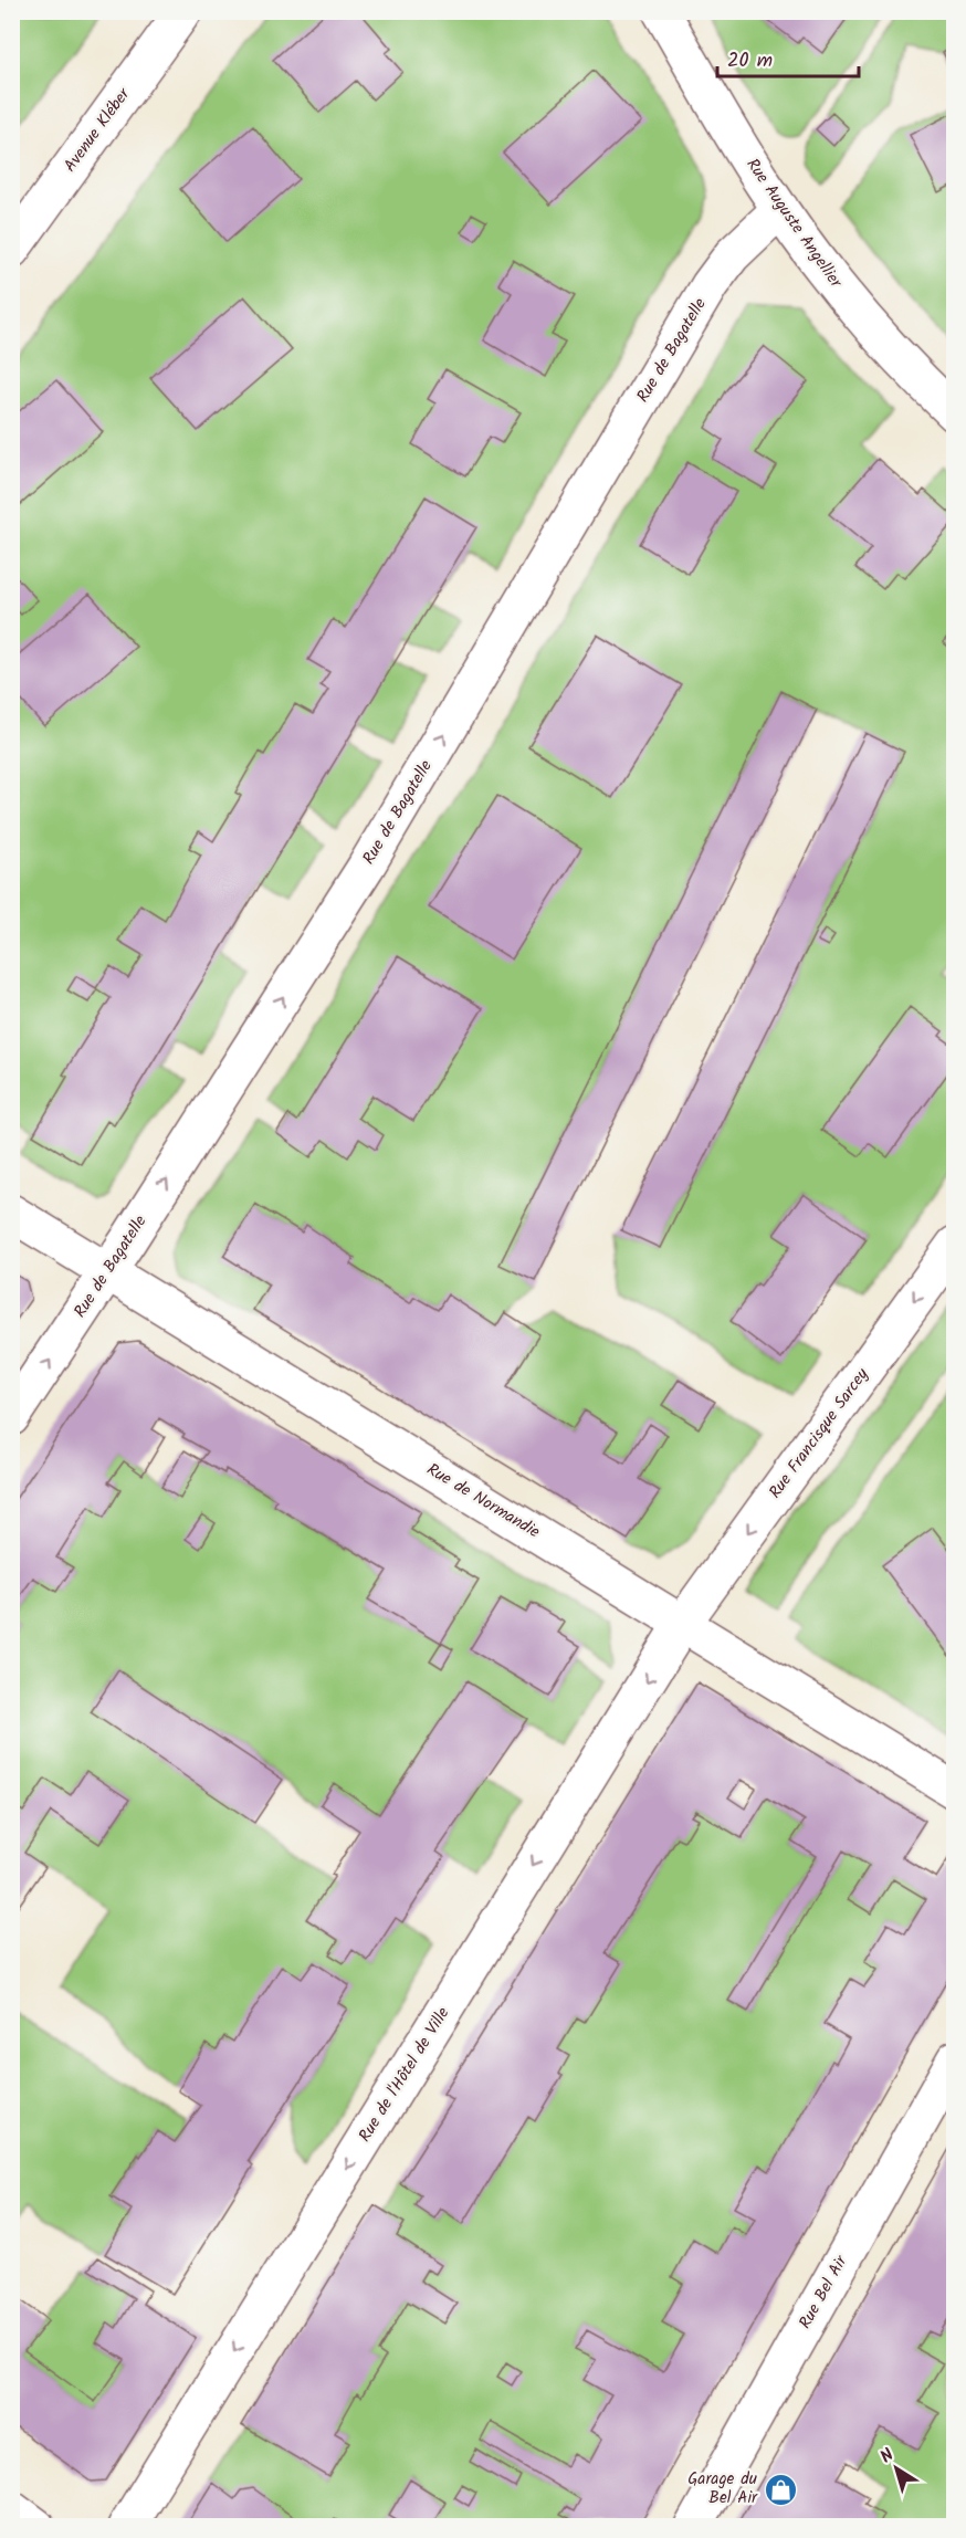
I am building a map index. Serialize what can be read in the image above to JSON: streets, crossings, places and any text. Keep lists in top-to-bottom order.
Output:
{
  "streets": {
    "street": [
      "Avenue Kléber",
      "Rue Auguste Angellier",
      "Rue de Bagatelle",
      "Rue Francisque Sarcey",
      "Rue de Normandie",
      "Rue de l'Hôtel de Ville",
      "Rue Bel Air"
    ]
  },
  "crossings": [
    ["Rue Auguste Angellier", "Rue de Bagatelle"],
    ["Rue de Bagatelle", "Rue de Normandie"],
    ["Rue Francisque Sarcey", "Rue de Normandie"],
    ["Rue Francisque Sarcey", "Rue de l'Hôtel de Ville"],
    ["Rue de Normandie", "Rue de l'Hôtel de Ville"]
  ],
  "one_way": ["Rue de Bagatelle", "Rue Francisque Sarcey", "Rue de l'Hôtel de Ville"],
  "places": {
    "shop": ["Garage du Bel Air"]
  },
  "scale_bar": "20 m",
  "north": "top left"
}
